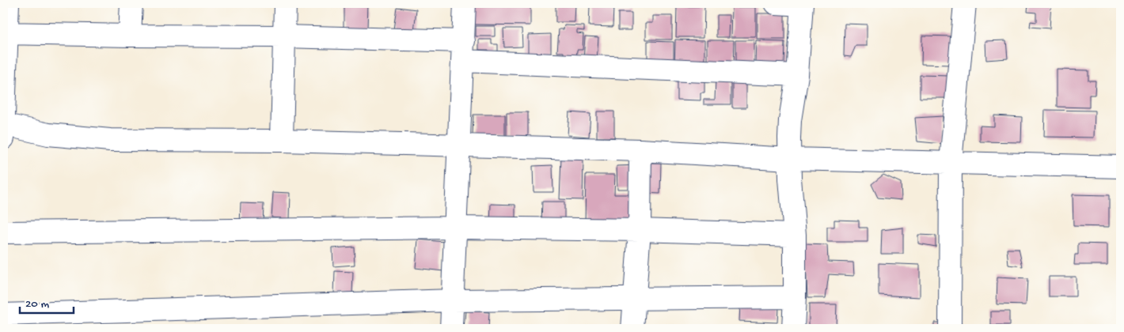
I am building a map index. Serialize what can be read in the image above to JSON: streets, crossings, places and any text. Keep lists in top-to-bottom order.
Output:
{
  "scale_bar": "20 m"
}
